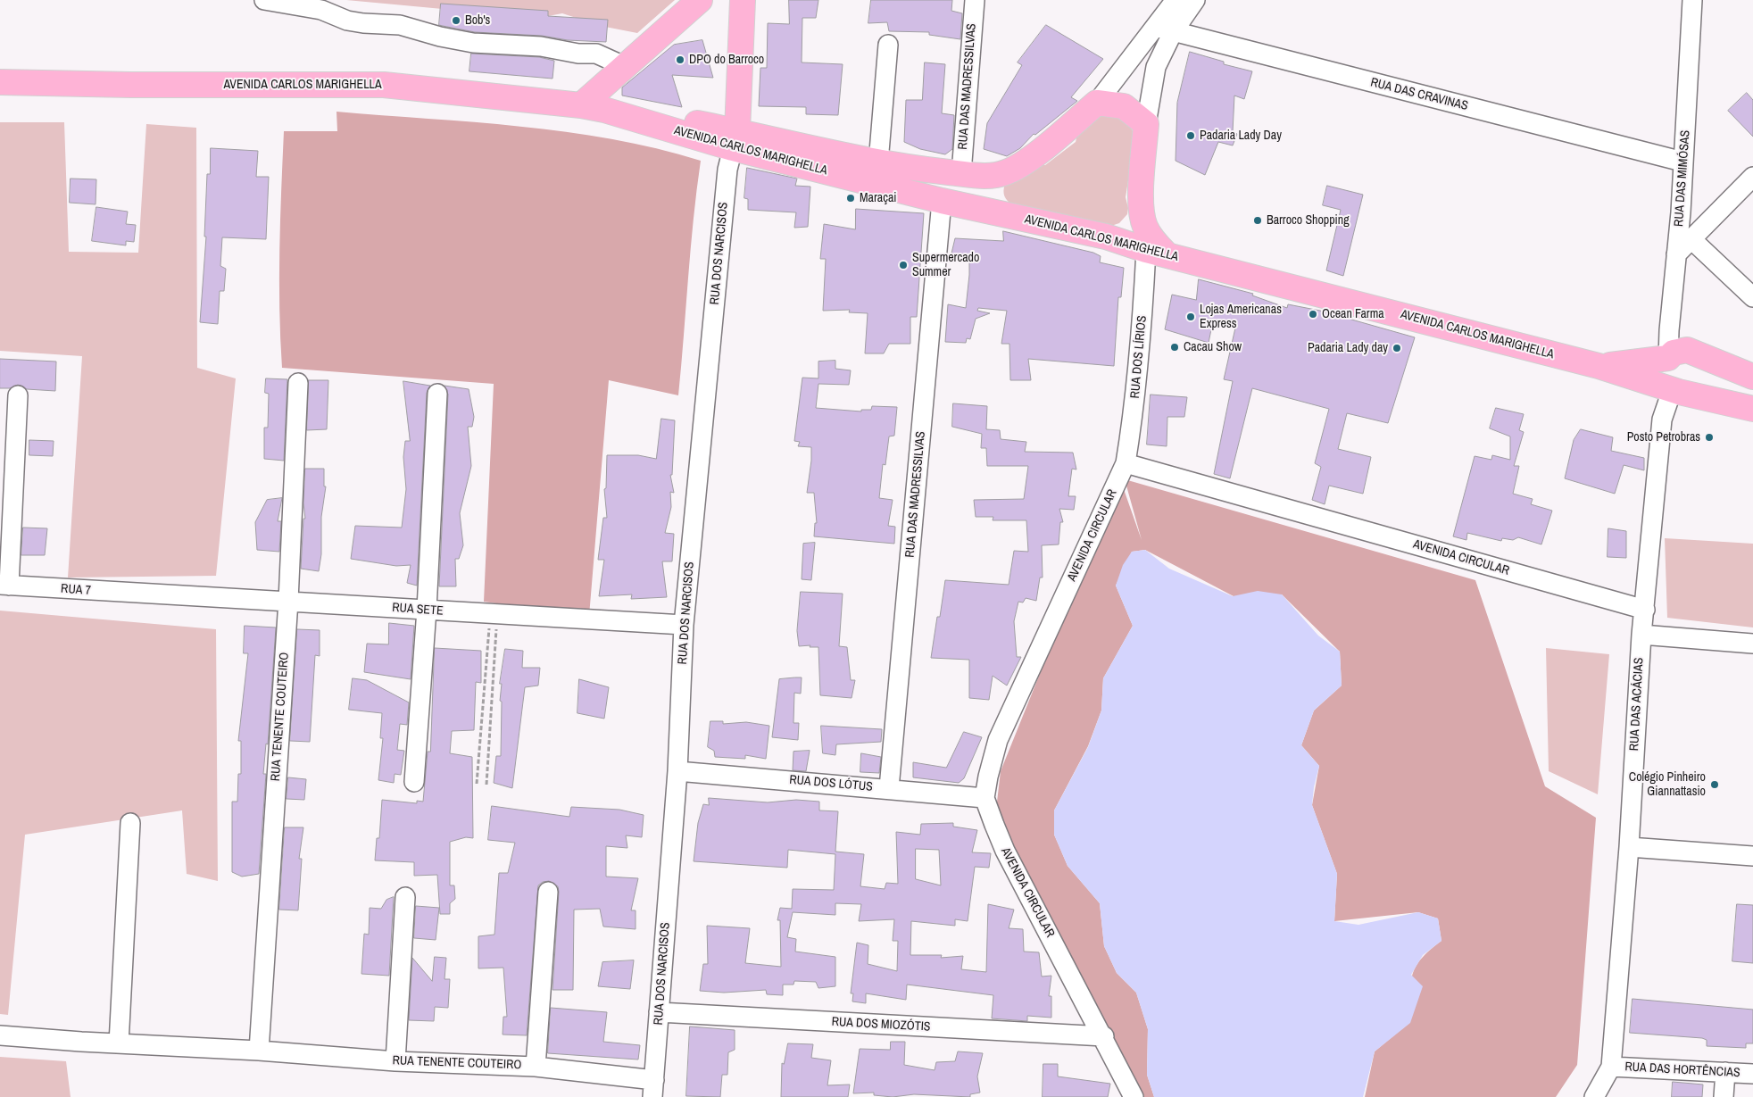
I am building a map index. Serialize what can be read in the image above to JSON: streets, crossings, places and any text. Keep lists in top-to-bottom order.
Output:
{
  "streets": {
    "main road": ["AVENIDA CARLOS MARIGHELLA"],
    "street": [
      "RUA DAS MADRESSILVAS",
      "RUA DAS CRAVINAS",
      "RUA DAS MIMÓSAS",
      "RUA DOS NARCISOS",
      "RUA DOS LÍRIOS",
      "AVENIDA CIRCULAR",
      "RUA 7",
      "RUA SETE",
      "RUA DAS ACÁCIAS",
      "RUA TENENTE COUTEIRO",
      "RUA DOS LÓTUS",
      "RUA DOS MIOZÓTIS",
      "RUA DAS HORTÊNCIAS"
    ]
  },
  "crossings": [
    ["AVENIDA CARLOS MARIGHELLA", "RUA DAS MADRESSILVAS"],
    ["AVENIDA CARLOS MARIGHELLA", "RUA DAS MIMÓSAS"],
    ["AVENIDA CARLOS MARIGHELLA", "RUA DOS NARCISOS"],
    ["AVENIDA CARLOS MARIGHELLA", "RUA DOS LÍRIOS"],
    ["AVENIDA CARLOS MARIGHELLA", "RUA DAS ACÁCIAS"],
    ["RUA DAS MADRESSILVAS", "RUA DOS LÓTUS"],
    ["RUA DAS CRAVINAS", "RUA DAS MIMÓSAS"],
    ["RUA DAS MIMÓSAS", "RUA DAS ACÁCIAS"],
    ["RUA DOS NARCISOS", "RUA SETE"],
    ["RUA DOS NARCISOS", "RUA TENENTE COUTEIRO"],
    ["RUA DOS NARCISOS", "RUA DOS LÓTUS"],
    ["RUA DOS NARCISOS", "RUA DOS MIOZÓTIS"],
    ["RUA DOS LÍRIOS", "AVENIDA CIRCULAR"],
    ["AVENIDA CIRCULAR", "RUA DAS ACÁCIAS"],
    ["AVENIDA CIRCULAR", "RUA DOS LÓTUS"],
    ["AVENIDA CIRCULAR", "RUA DOS MIOZÓTIS"],
    ["RUA 7", "RUA SETE"],
    ["RUA SETE", "RUA TENENTE COUTEIRO"],
    ["RUA DAS ACÁCIAS", "RUA DAS HORTÊNCIAS"]
  ],
  "places": [
    "Bob's",
    "DPO do Barroco",
    "Padaria Lady Day",
    "Maraçai",
    "Barroco Shopping",
    "Supermercado Summer",
    "Ocean Farma",
    "Lojas Americanas Express",
    "Cacau Show",
    "Padaria Lady day",
    "Posto Petrobras",
    "Colégio Pinheiro Giannattasio"
  ]
}
